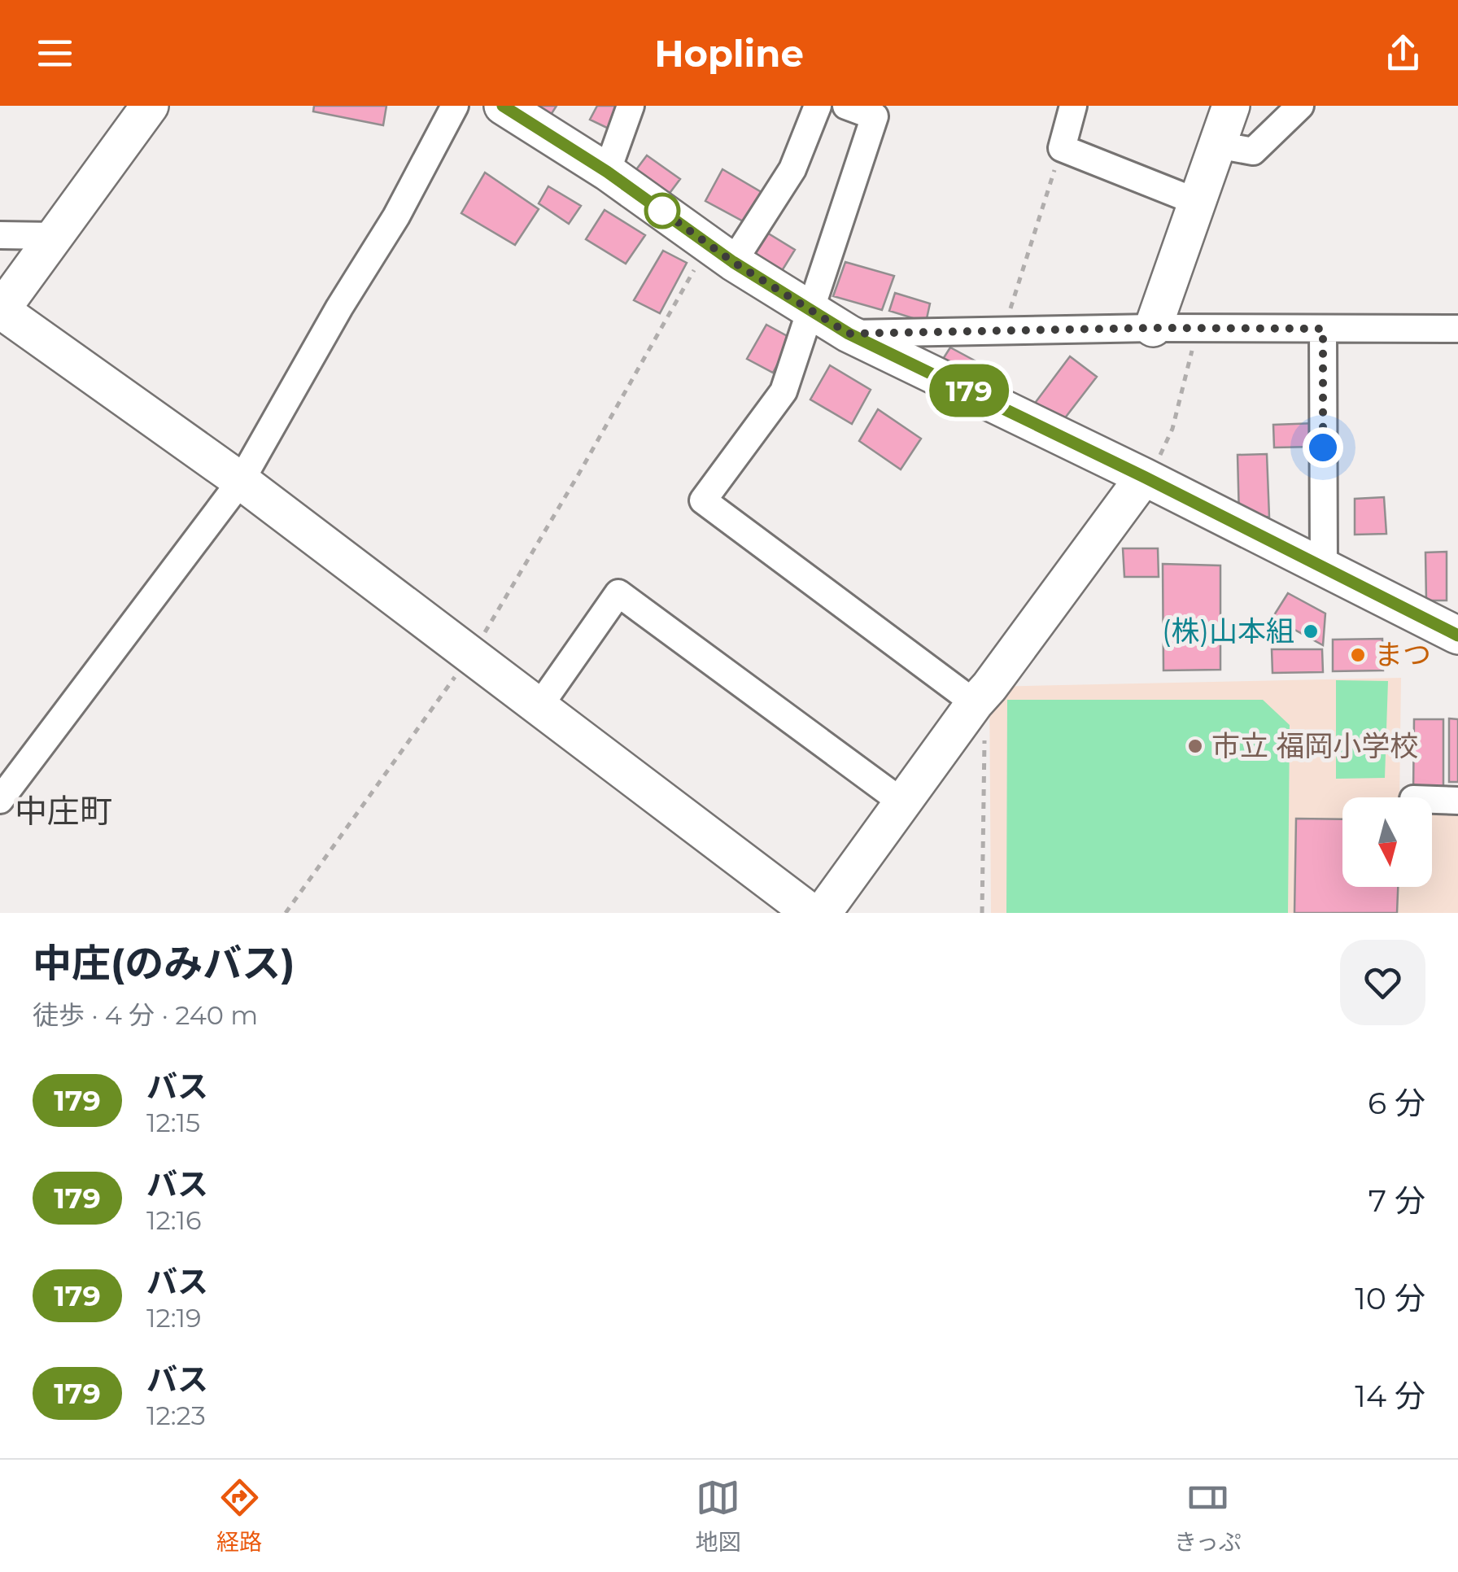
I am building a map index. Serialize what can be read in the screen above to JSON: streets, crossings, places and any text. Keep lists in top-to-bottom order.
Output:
{
  "districts": ["中庄町"],
  "places": ["(株)山本組", "まつ", "市立 福岡小学校"],
  "lines": ["bus line 179"],
  "north": "bottom",
  "page": {
    "header": "Hopline",
    "on_map": "179",
    "heading": ["中庄(のみバス)", "徒歩 · 4 分 · 240 m"],
    "list": [
      {
        "mark": "179",
        "name": "バス",
        "note": "12:15",
        "value": "6 分"
      },
      {
        "mark": "179",
        "name": "バス",
        "note": "12:16",
        "value": "7 分"
      },
      {
        "mark": "179",
        "name": "バス",
        "note": "12:19",
        "value": "10 分"
      },
      {
        "mark": "179",
        "name": "バス",
        "note": "12:23",
        "value": "14 分"
      }
    ],
    "tabs": ["経路", "地図", "きっぷ"]
  }
}
